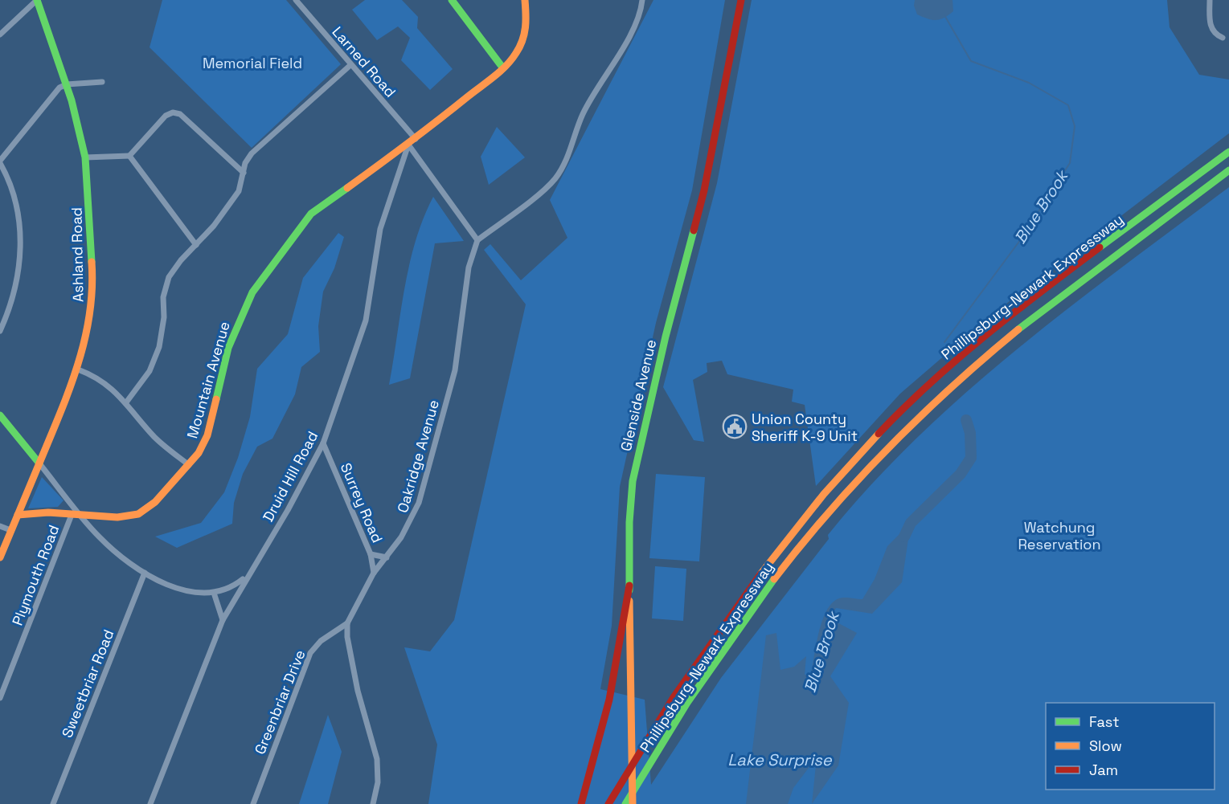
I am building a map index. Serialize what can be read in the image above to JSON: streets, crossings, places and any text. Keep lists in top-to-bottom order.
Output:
{
  "streets": {
    "main road": [
      "Ashland Road",
      "Phillipsburg-Newark Expressway",
      "Mountain Avenue",
      "Glenside Avenue"
    ],
    "street": [
      "Larned Road",
      "Oakridge Avenue",
      "Druid Hill Road",
      "Surrey Road",
      "Plymouth Road",
      "Sweetbriar Road",
      "Greenbriar Drive"
    ]
  },
  "crossings": [
    ["Larned Road", "Mountain Avenue"],
    ["Ashland Road", "Mountain Avenue"],
    ["Mountain Avenue", "Druid Hill Road"],
    ["Mountain Avenue", "Plymouth Road"],
    ["Oakridge Avenue", "Surrey Road"],
    ["Oakridge Avenue", "Greenbriar Drive"],
    ["Druid Hill Road", "Surrey Road"]
  ],
  "water": ["Blue Brook", "Lake Surprise"],
  "parks": ["Memorial Field", "Watchung Reservation"],
  "places": {
    "public building": ["Union County Sheriff K-9 Unit"]
  },
  "legend": ["Fast", "Slow", "Jam"]
}
